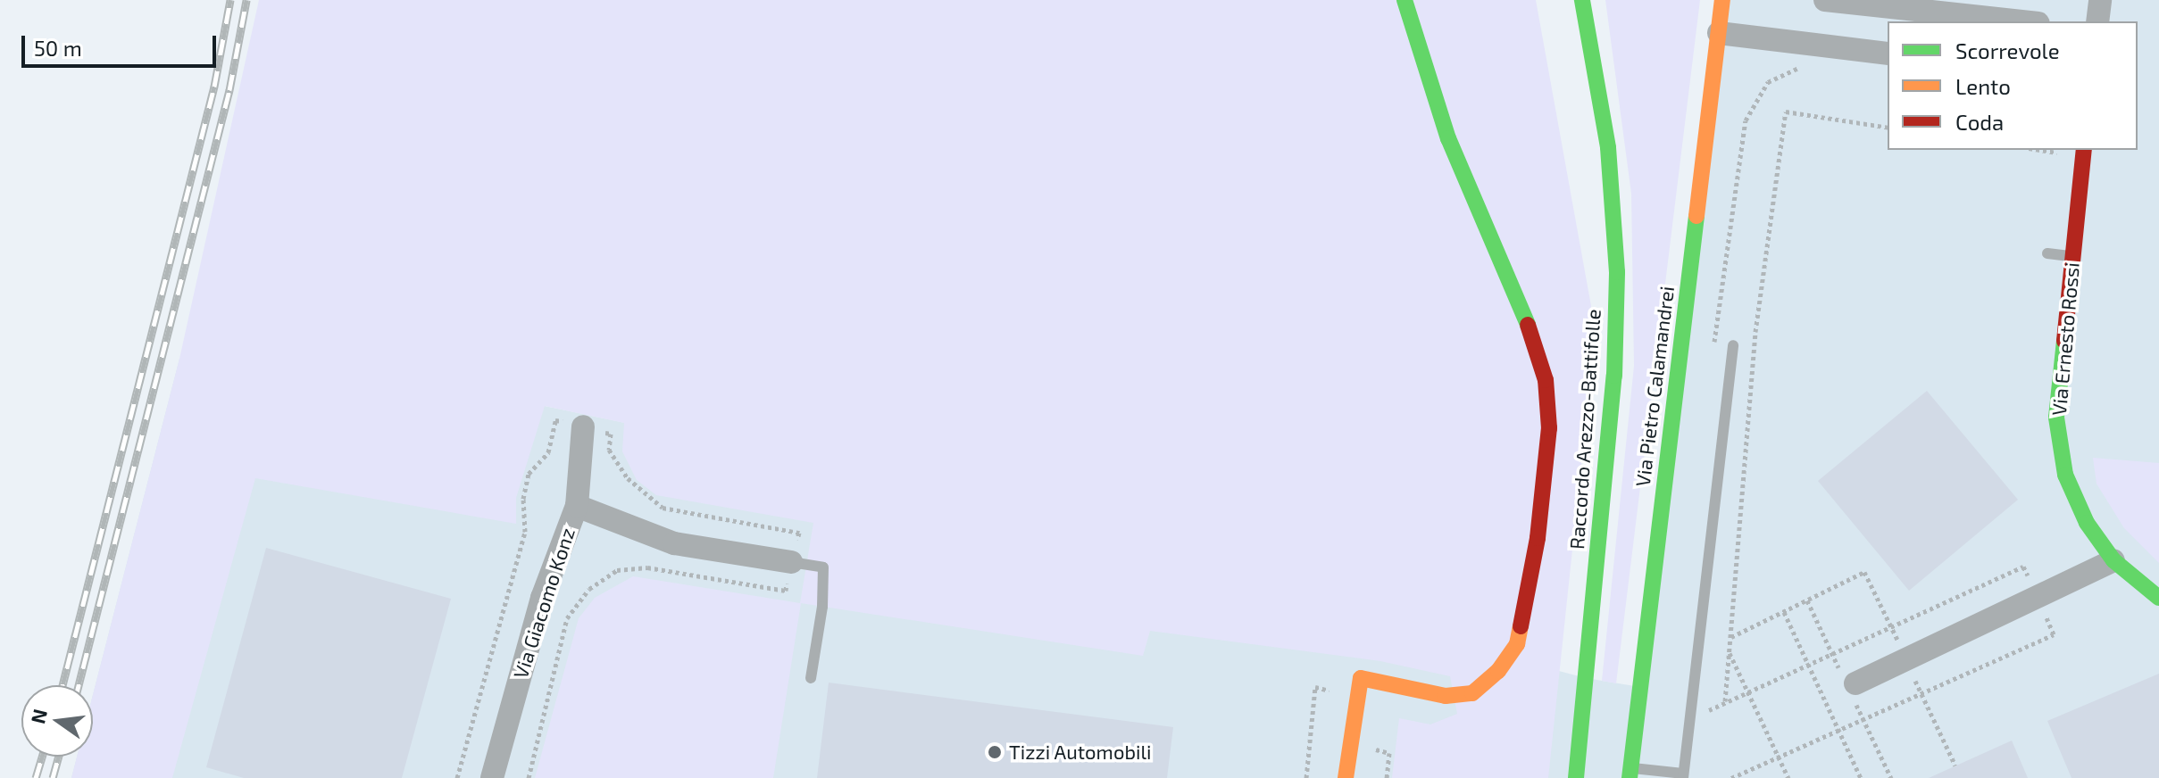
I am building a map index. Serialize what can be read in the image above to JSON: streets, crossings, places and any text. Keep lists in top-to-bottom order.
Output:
{
  "streets": {
    "main road": ["Via Ernesto Rossi", "Via Pietro Calamandrei", "Raccordo Arezzo-Battifolle"],
    "street": ["Via Giacomo Konz"]
  },
  "places": ["Tizzi Automobili"],
  "legend": ["Scorrevole", "Lento", "Coda"],
  "scale_bar": "50 m",
  "north": "left"
}
